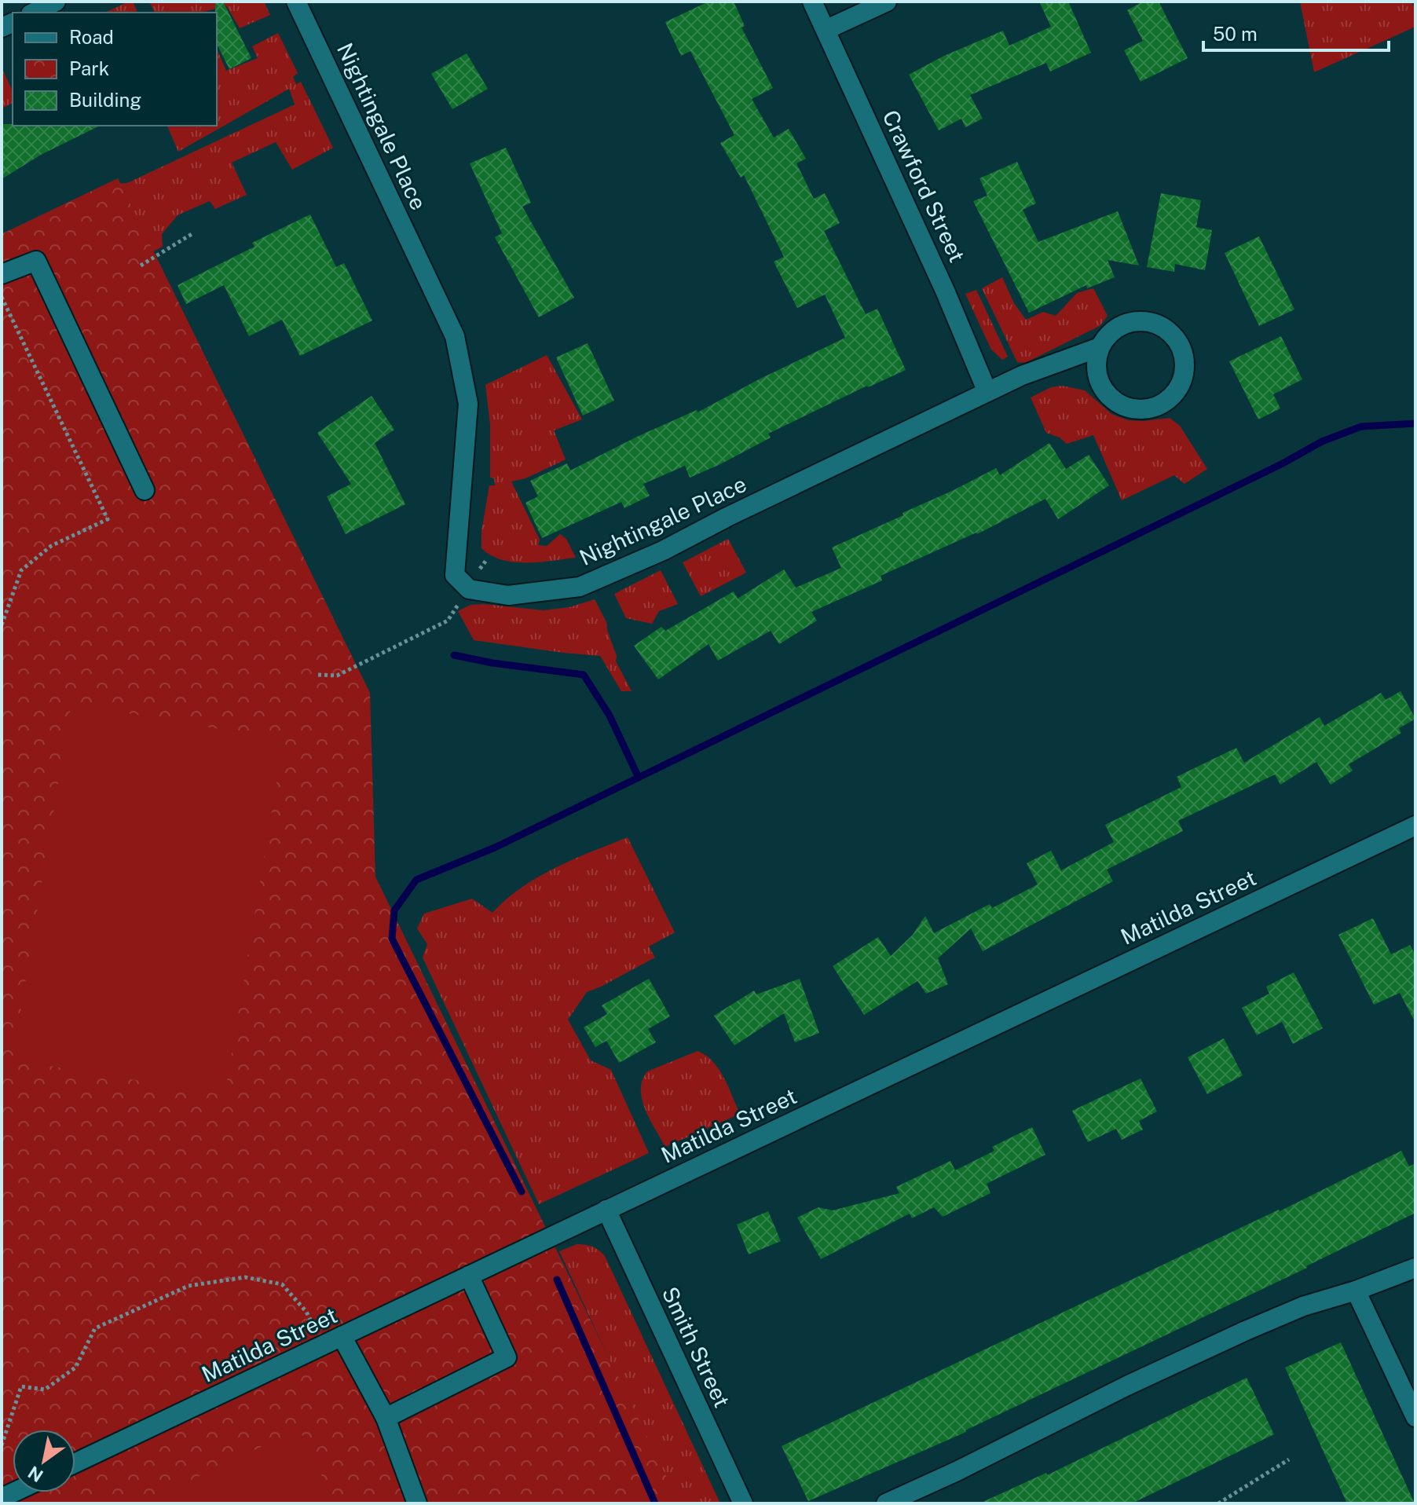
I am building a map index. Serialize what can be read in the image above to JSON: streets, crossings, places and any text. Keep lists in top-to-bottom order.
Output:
{
  "streets": {
    "street": [
      "Nightingale Place",
      "Crawford Street",
      "Matilda Street",
      "Smith Street"
    ]
  },
  "crossings": [
    ["Nightingale Place", "Crawford Street"],
    ["Matilda Street", "Smith Street"]
  ],
  "legend": ["Road", "Park", "Building"],
  "scale_bar": "50 m",
  "north": "bottom left"
}
